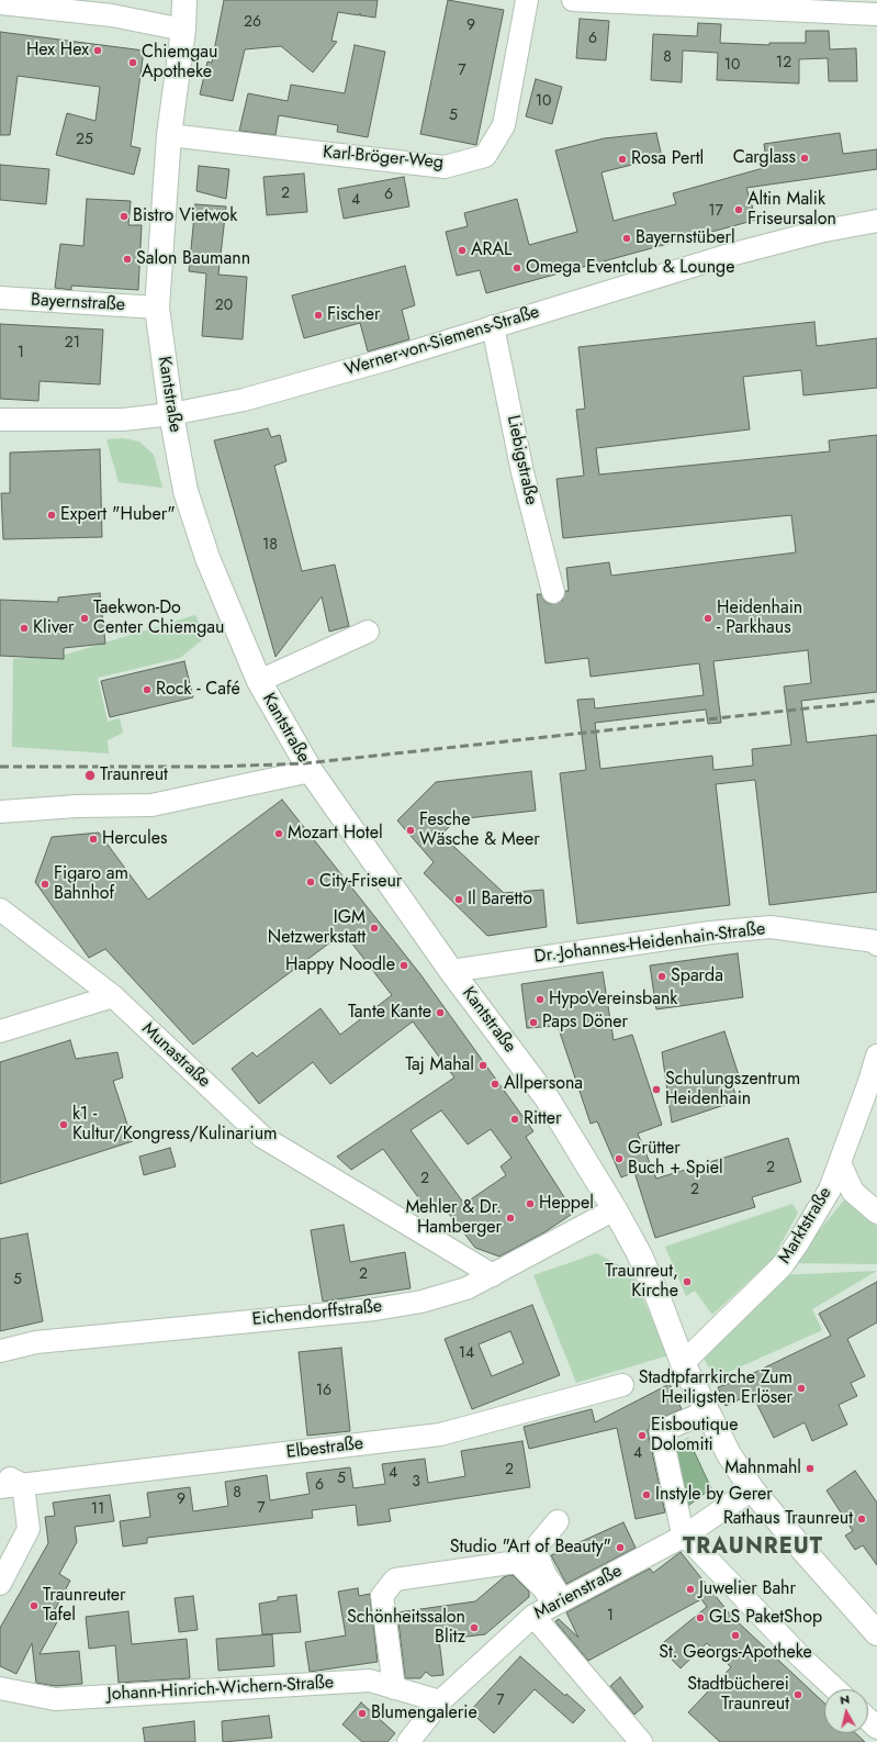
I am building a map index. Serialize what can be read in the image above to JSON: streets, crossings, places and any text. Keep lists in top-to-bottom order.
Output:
{
  "streets": {
    "main road": ["Kantstraße"],
    "street": [
      "Karl-Bröger-Weg",
      "Bayernstraße",
      "Werner-von-Siemens-Straße",
      "Liebigstraße",
      "Dr.-Johannes-Heidenhain-Straße",
      "Munastraße",
      "Marktstraße",
      "Eichendorffstraße",
      "Elbestraße",
      "Marienstraße",
      "Johann-Hinrich-Wichern-Straße"
    ]
  },
  "crossings": [
    ["Karl-Bröger-Weg", "Kantstraße"],
    ["Bayernstraße", "Kantstraße"],
    ["Werner-von-Siemens-Straße", "Kantstraße"],
    ["Werner-von-Siemens-Straße", "Liebigstraße"],
    ["Kantstraße", "Dr.-Johannes-Heidenhain-Straße"],
    ["Kantstraße", "Marktstraße"],
    ["Kantstraße", "Eichendorffstraße"],
    ["Kantstraße", "Marienstraße"],
    ["Munastraße", "Eichendorffstraße"],
    ["Marienstraße", "Johann-Hinrich-Wichern-Straße"]
  ],
  "districts": ["TRAUNREUT"],
  "places": [
    "Hex Hex",
    "Chiemgau Apotheke",
    "Carglass",
    "Rosa Pertl",
    "Altin Malik Friseursalon",
    "Bistro Vietwok",
    "Bayernstüberl",
    "ARAL",
    "Salon Baumann",
    "Omega Eventclub & Lounge",
    "Fischer",
    "Expert \"Huber\"",
    "Taekwon-Do Center Chiemgau",
    "Heidenhain - Parkhaus",
    "Kliver",
    "Rock - Café",
    "Traunreut",
    "Fesche Wäsche & Meer",
    "Mozart Hotel",
    "Hercules",
    "City-Friseur",
    "Figaro am Bahnhof",
    "Il Baretto",
    "IGM Netzwerkstatt",
    "Happy Noodle",
    "Sparda",
    "HypoVereinsbank",
    "Tante Kante",
    "Paps Döner",
    "Taj Mahal",
    "Allpersona",
    "Schulungszentrum Heidenhain",
    "Ritter",
    "k1 - Kultur/Kongress/Kulinarium",
    "Grütter Buch + Spiel",
    "Heppel",
    "Mehler & Dr. Hamberger",
    "Traunreut, Kirche",
    "Stadtpfarrkirche Zum Heiligsten Erlöser",
    "Eisboutique Dolomiti",
    "Mahnmahl",
    "Instyle by Gerer",
    "Rathaus Traunreut",
    "Studio \"Art of Beauty\"",
    "Juwelier Bahr",
    "Traunreuter Tafel",
    "GLS PaketShop",
    "Schönheitssalon Blitz",
    "St. Georgs-Apotheke",
    "Stadtbücherei Traunreut",
    "Blumengalerie"
  ],
  "house_numbers": [
    "26",
    "9",
    "6",
    "8",
    "12",
    "10",
    "7",
    "10",
    "5",
    "25",
    "2",
    "6",
    "4",
    "17",
    "20",
    "21",
    "1",
    "18",
    "2",
    "2",
    "2",
    "2",
    "5",
    "14",
    "16",
    "4",
    "2",
    "4",
    "5",
    "3",
    "6",
    "8",
    "9",
    "7",
    "11",
    "1",
    "7"
  ],
  "north": "top"
}
